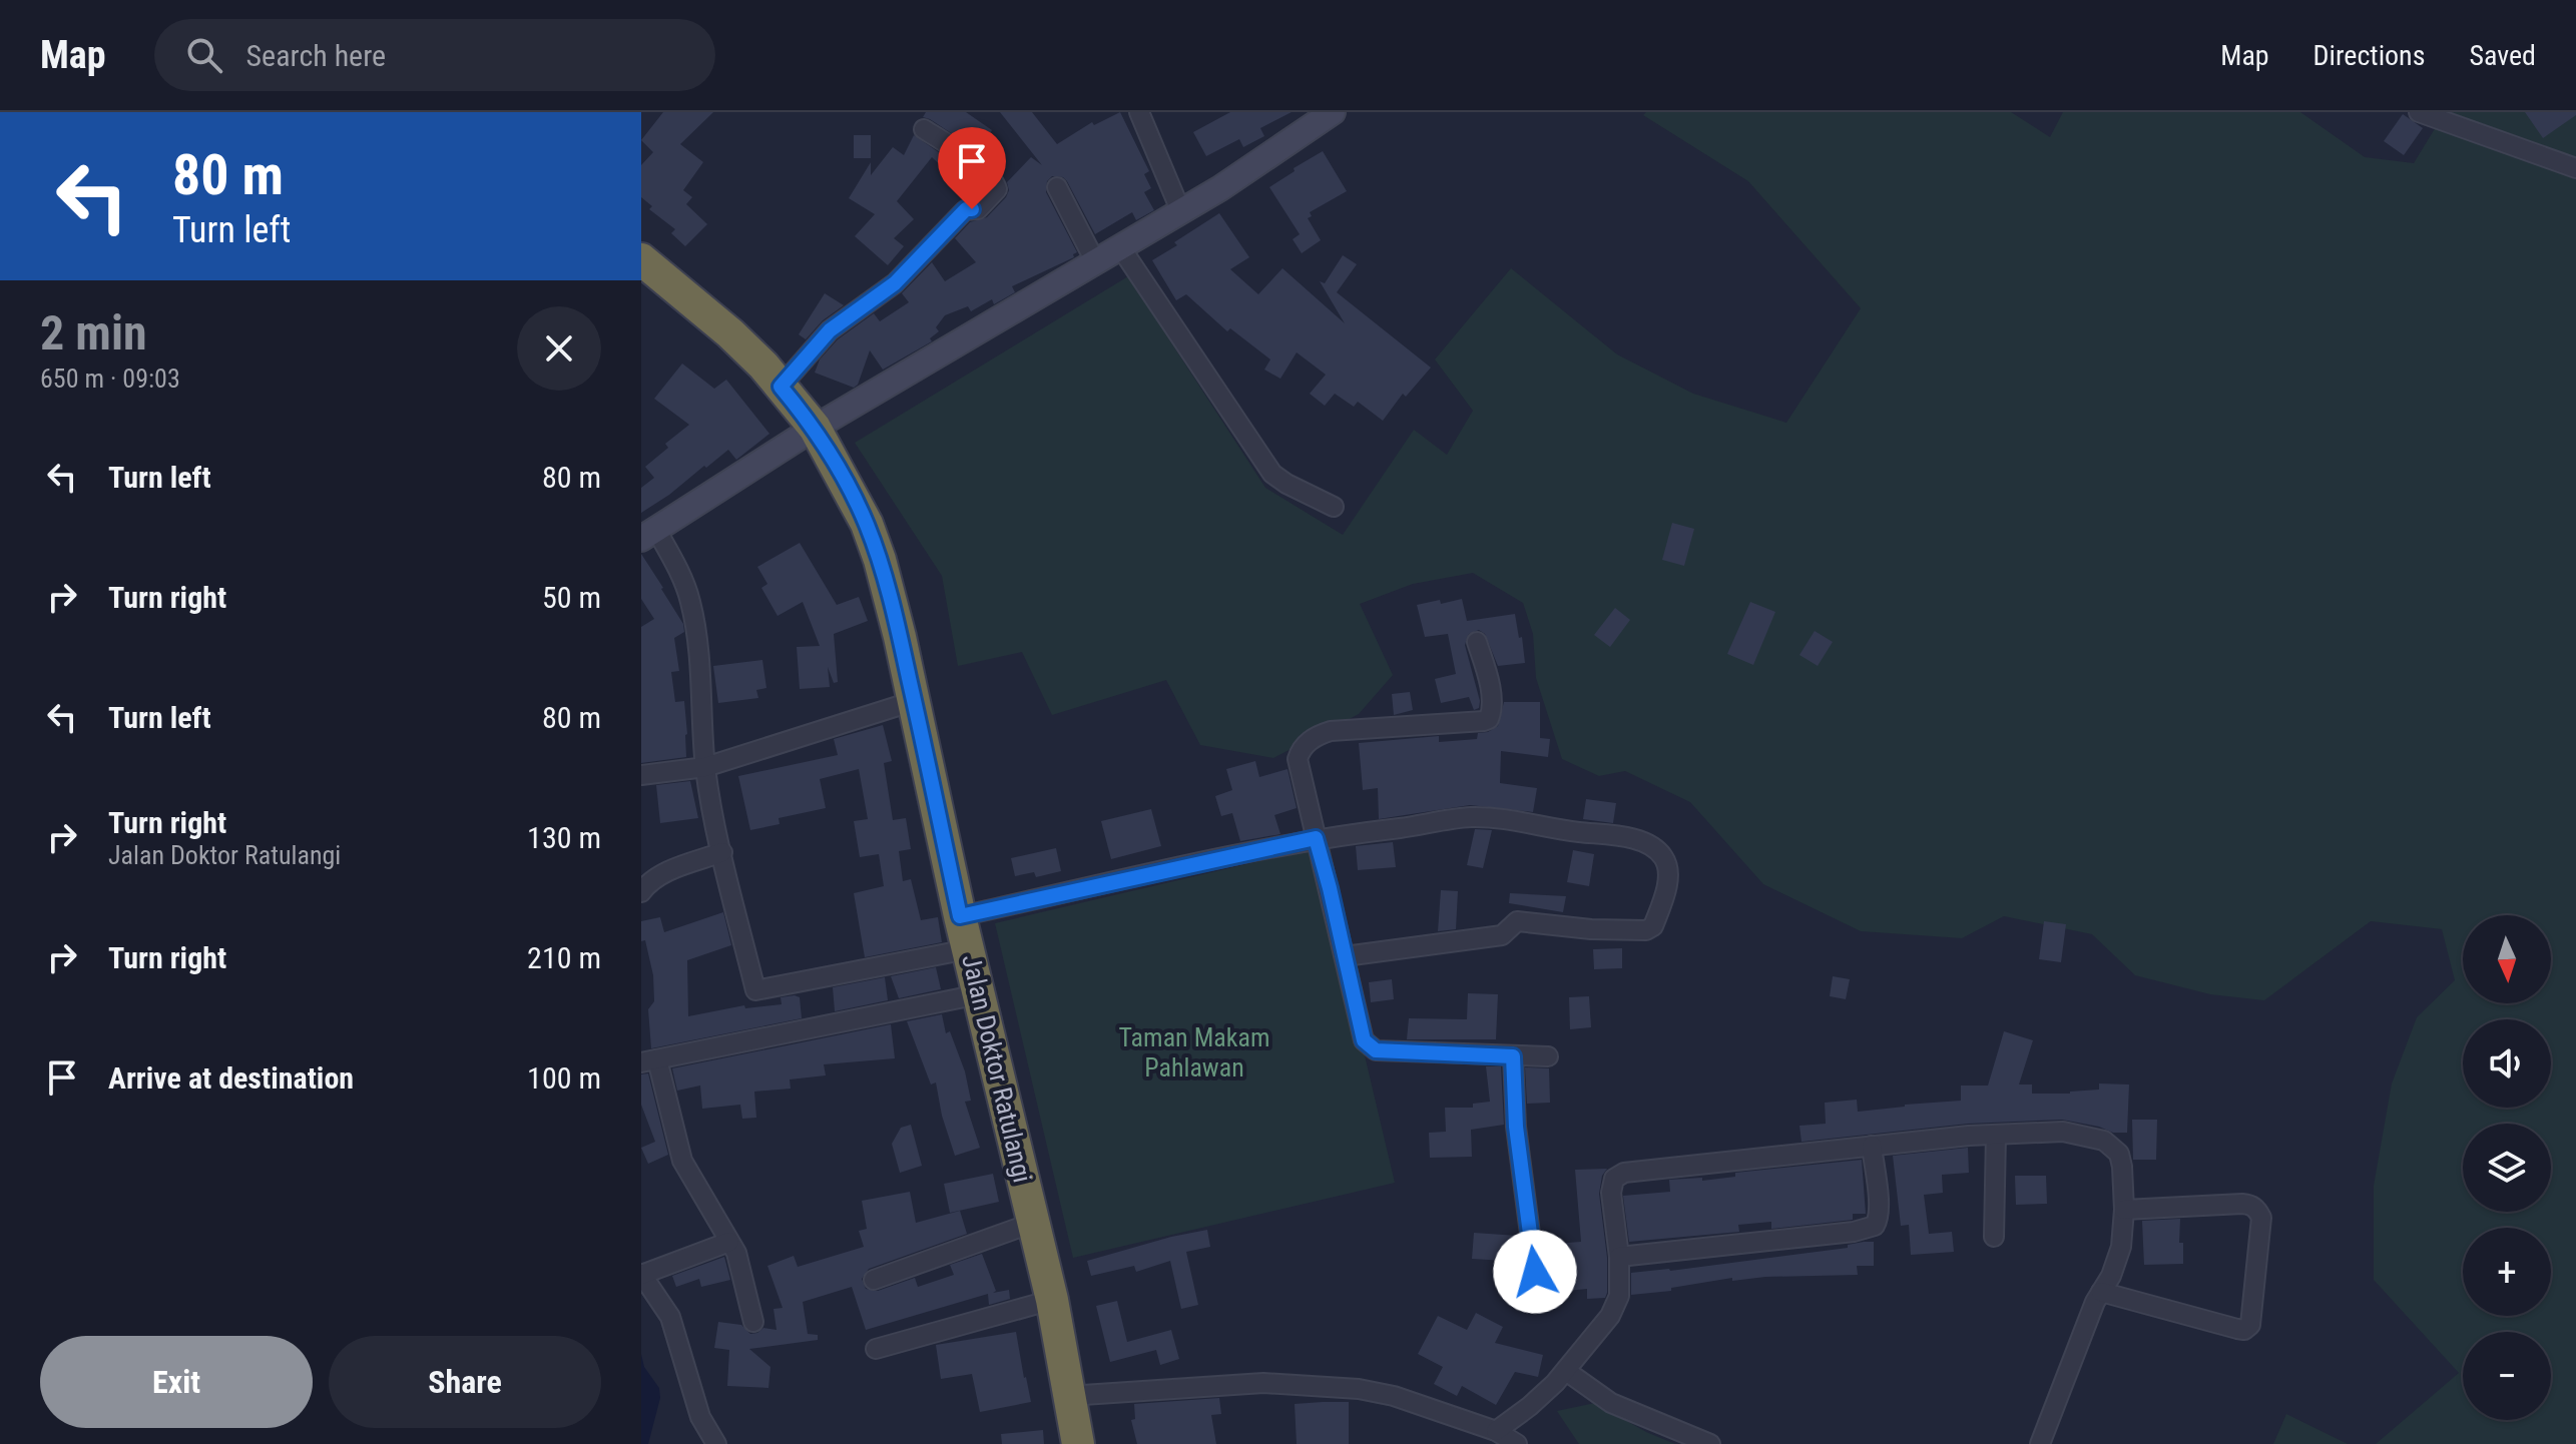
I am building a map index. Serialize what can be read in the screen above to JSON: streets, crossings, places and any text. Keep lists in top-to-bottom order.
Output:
{
  "streets": {
    "highway": ["Jalan Doktor Ratulangi"]
  },
  "parks": ["Taman Makam Pahlawan"],
  "north": "bottom",
  "page": {
    "header": "Map",
    "search": "Search here",
    "nav": ["Map", "Directions", "Saved"],
    "turn": ["80 m", "Turn left"],
    "heading": ["2 min", "650 m · 09:03"],
    "list": [
      {
        "name": "Turn left",
        "value": "80 m"
      },
      {
        "name": "Turn right",
        "value": "50 m"
      },
      {
        "name": "Turn left",
        "value": "80 m"
      },
      {
        "name": "Turn right",
        "note": "Jalan Doktor Ratulangi",
        "value": "130 m"
      },
      {
        "name": "Turn right",
        "value": "210 m"
      },
      {
        "name": "Arrive at destination",
        "value": "100 m"
      }
    ],
    "map_buttons": ["+", "−"],
    "buttons": ["Exit", "Share"]
  }
}
